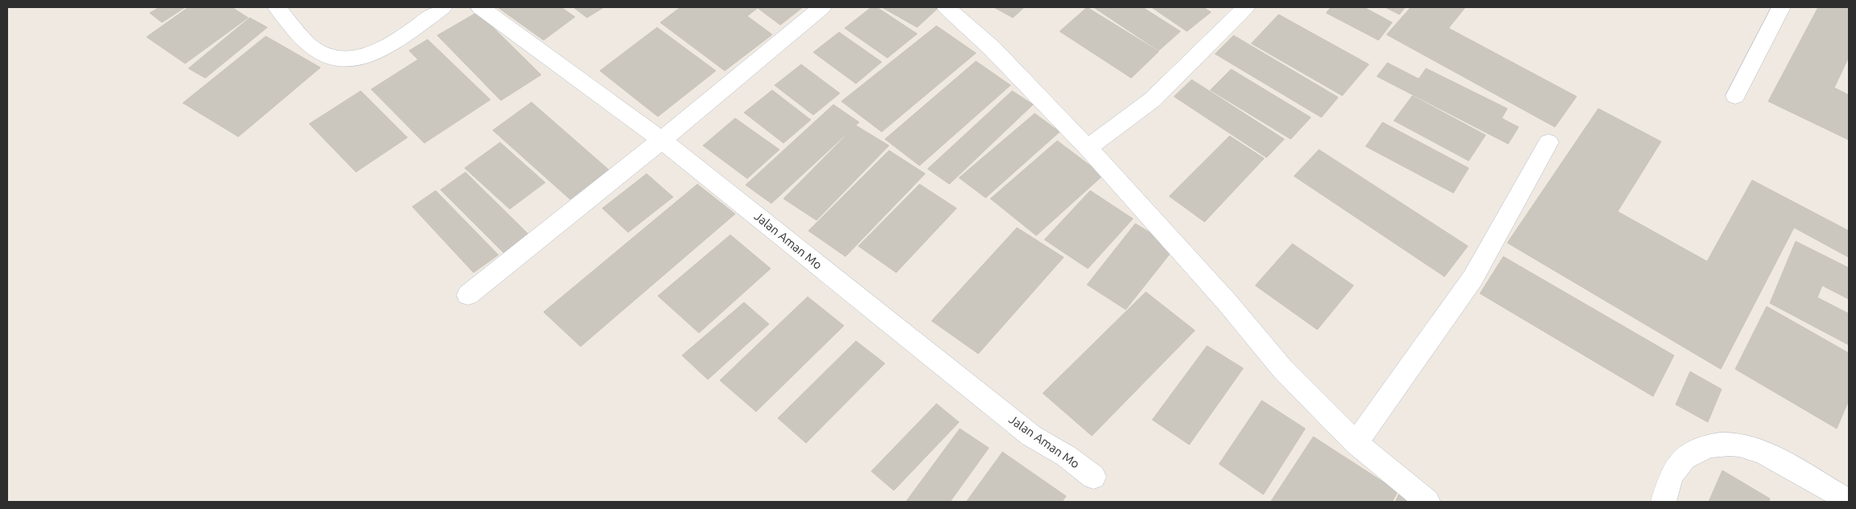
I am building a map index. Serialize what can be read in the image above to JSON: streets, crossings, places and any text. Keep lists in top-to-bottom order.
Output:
{
  "streets": {
    "street": ["Jalan Aman Mo"]
  }
}
